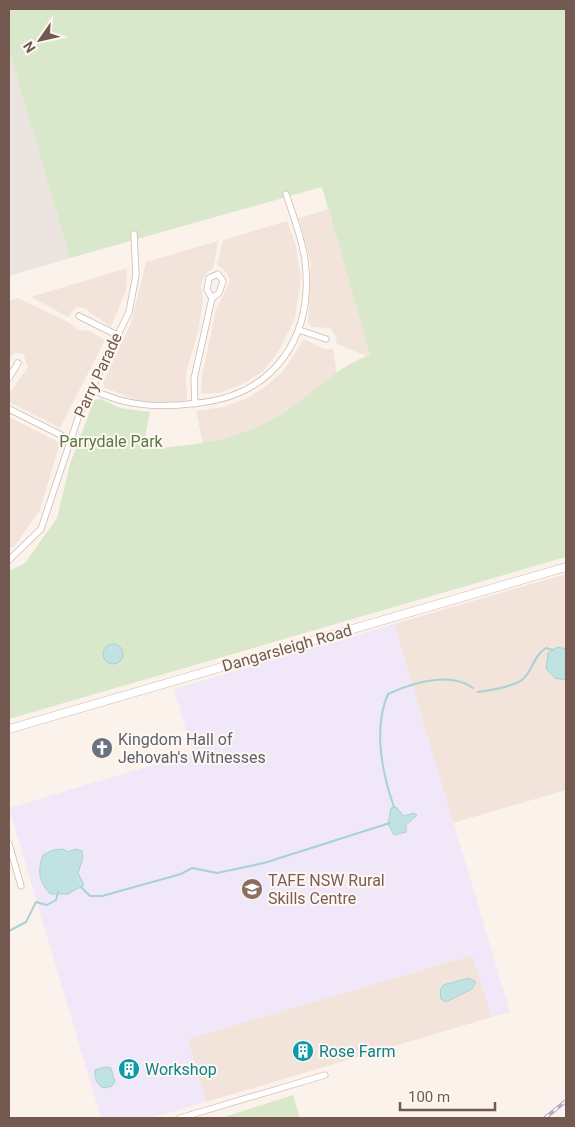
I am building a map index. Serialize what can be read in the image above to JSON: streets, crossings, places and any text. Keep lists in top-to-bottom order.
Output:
{
  "streets": {
    "street": ["Parry Parade", "Dangarsleigh Road"]
  },
  "parks": ["Parrydale Park"],
  "places": {
    "church": ["Kingdom Hall of Jehovah's Witnesses"],
    "school or university": ["TAFE NSW Rural Skills Centre"],
    "building": ["Rose Farm", "Workshop"]
  },
  "scale_bar": "100 m",
  "north": "bottom left"
}
